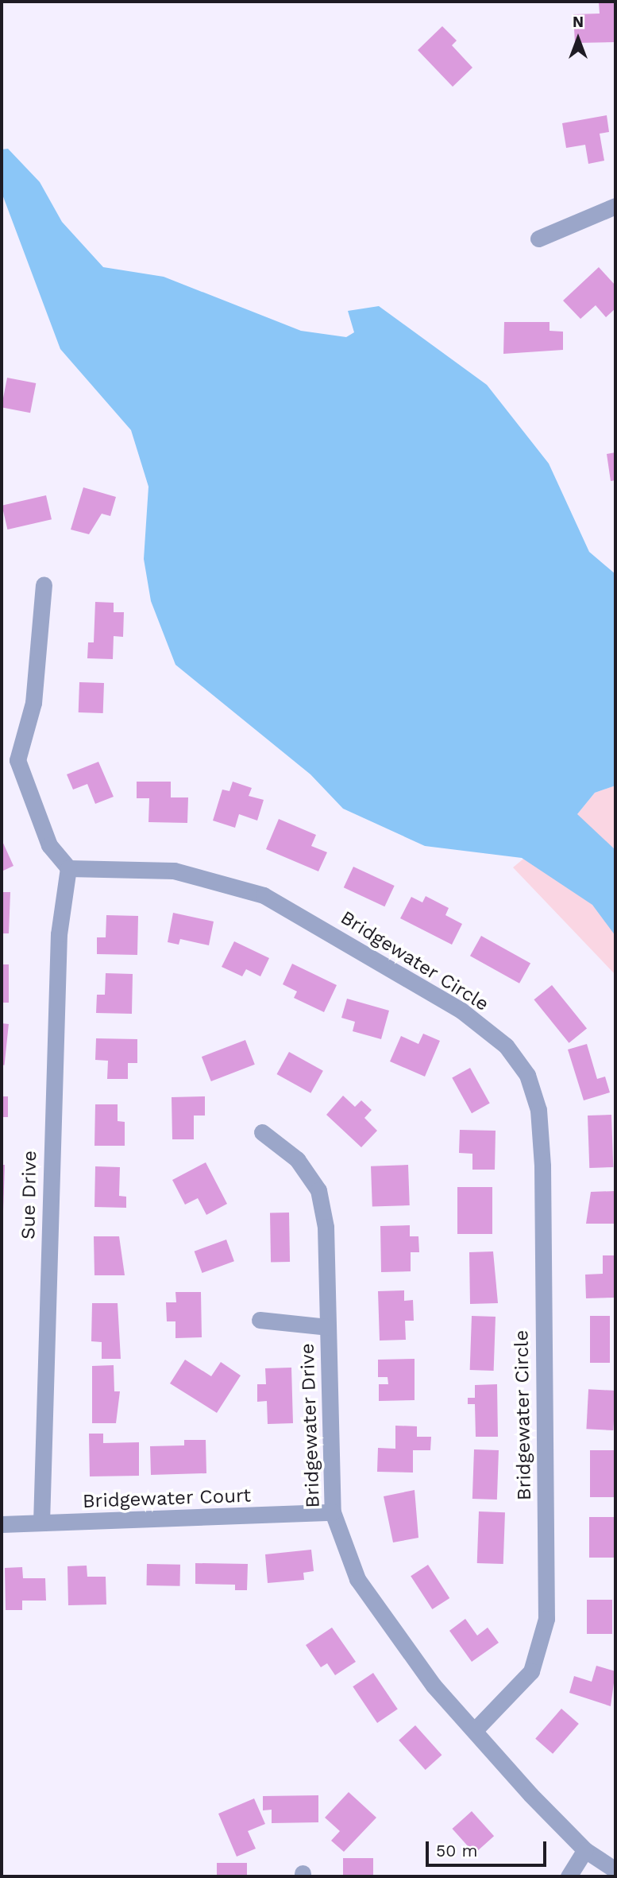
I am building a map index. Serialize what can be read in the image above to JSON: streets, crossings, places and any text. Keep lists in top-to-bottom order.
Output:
{
  "streets": {
    "street": [
      "Bridgewater Circle",
      "Sue Drive",
      "Bridgewater Drive",
      "Bridgewater Court"
    ]
  },
  "crossings": [
    ["Bridgewater Circle", "Sue Drive"],
    ["Bridgewater Circle", "Bridgewater Drive"],
    ["Sue Drive", "Bridgewater Court"],
    ["Bridgewater Drive", "Bridgewater Court"]
  ],
  "scale_bar": "50 m",
  "north": "top"
}
